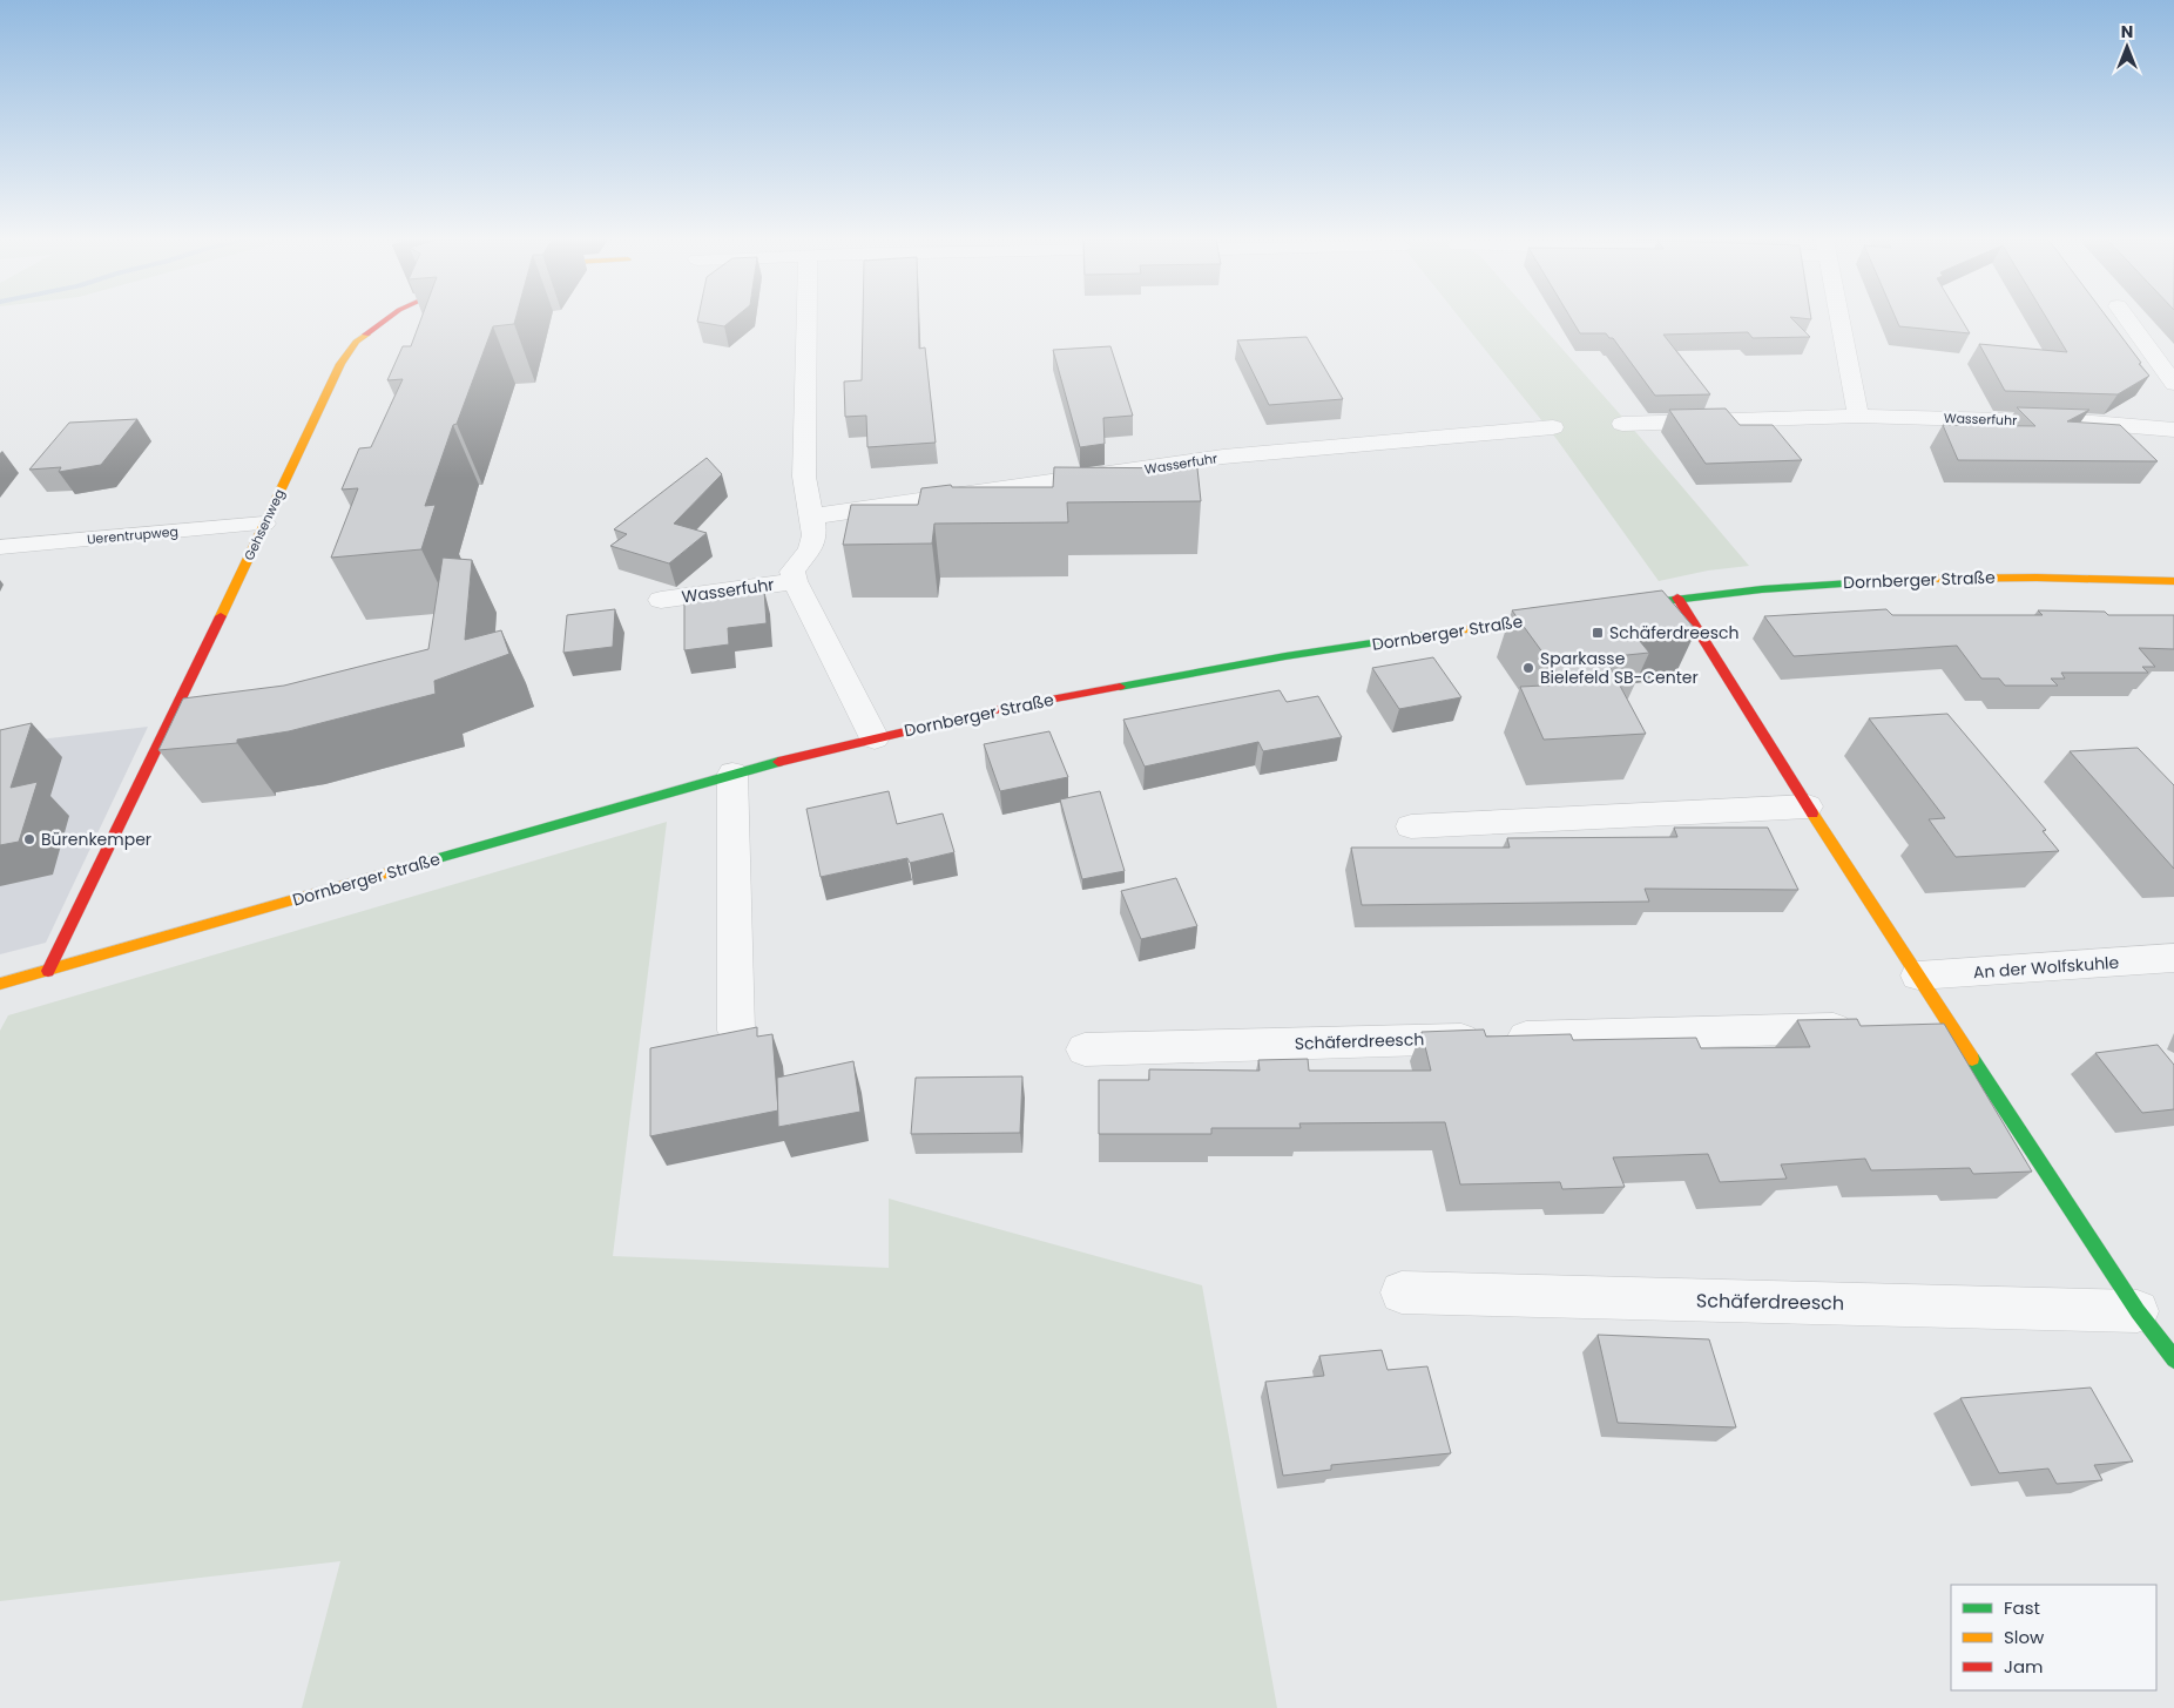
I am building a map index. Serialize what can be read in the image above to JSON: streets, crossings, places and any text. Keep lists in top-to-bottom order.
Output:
{
  "streets": {
    "street": [
      "Wasserfuhr",
      "Gehsenweg",
      "Uerentrupweg",
      "Dornberger Straße",
      "An der Wolfskuhle",
      "Schäferdreesch"
    ]
  },
  "crossings": [
    ["Wasserfuhr", "Dornberger Straße"],
    ["Gehsenweg", "Uerentrupweg"],
    ["Gehsenweg", "Dornberger Straße"]
  ],
  "places": {
    "transit": ["Schäferdreesch"],
    "other": ["Sparkasse Bielefeld SB-Center", "Bürenkemper"]
  },
  "legend": ["Fast", "Slow", "Jam"],
  "north": "top"
}
